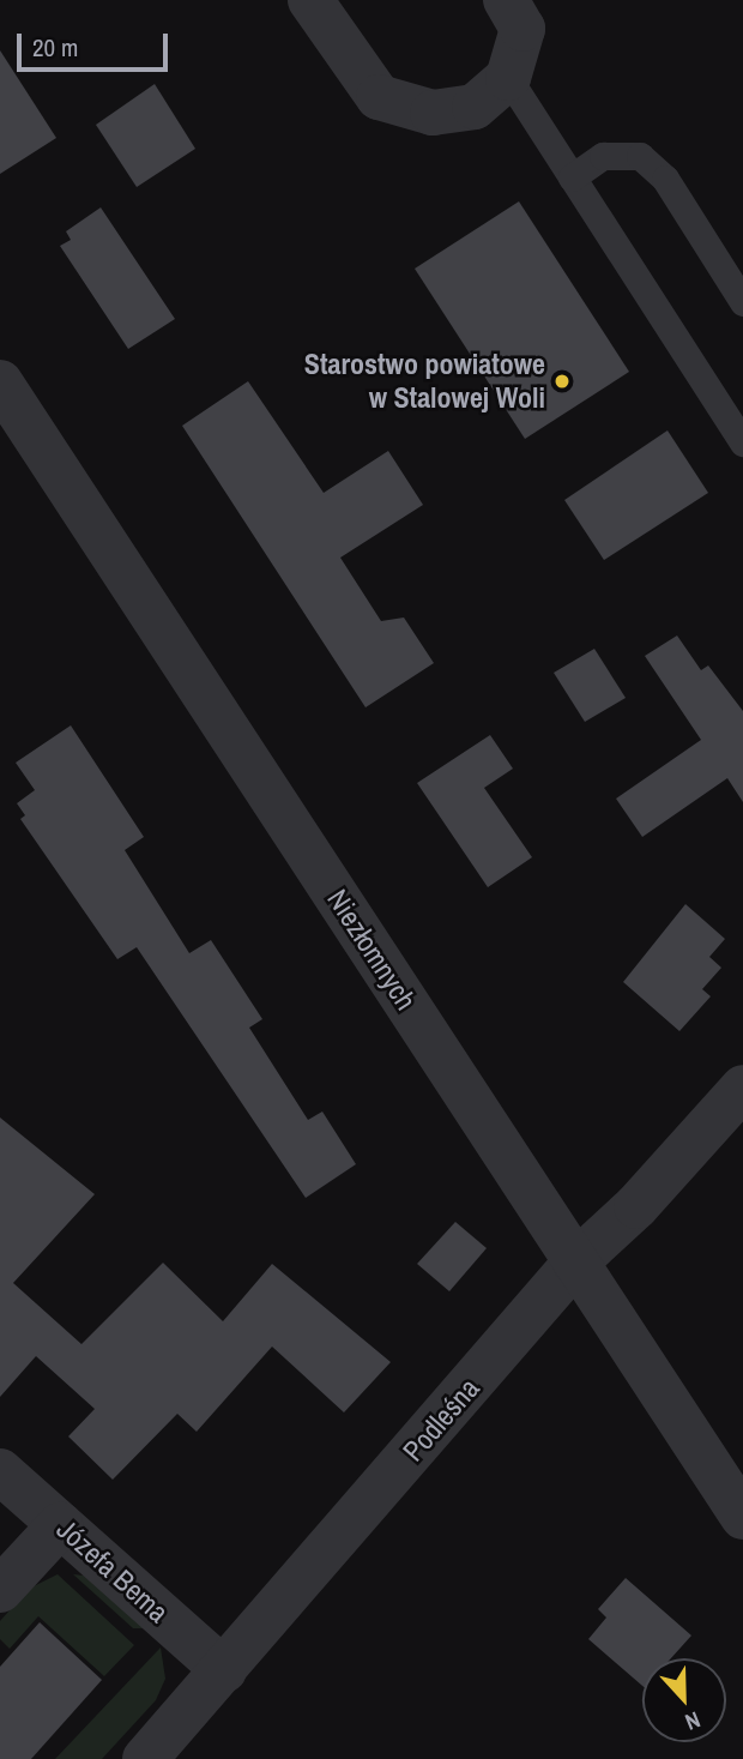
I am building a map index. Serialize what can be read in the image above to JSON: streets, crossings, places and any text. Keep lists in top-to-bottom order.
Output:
{
  "streets": {
    "street": ["Niezłomnych", "Podleśna", "Józefa Bema"]
  },
  "crossings": [
    ["Niezłomnych", "Podleśna"],
    ["Podleśna", "Józefa Bema"]
  ],
  "places": ["Starostwo powiatowe w Stalowej Woli"],
  "scale_bar": "20 m",
  "north": "bottom"
}
